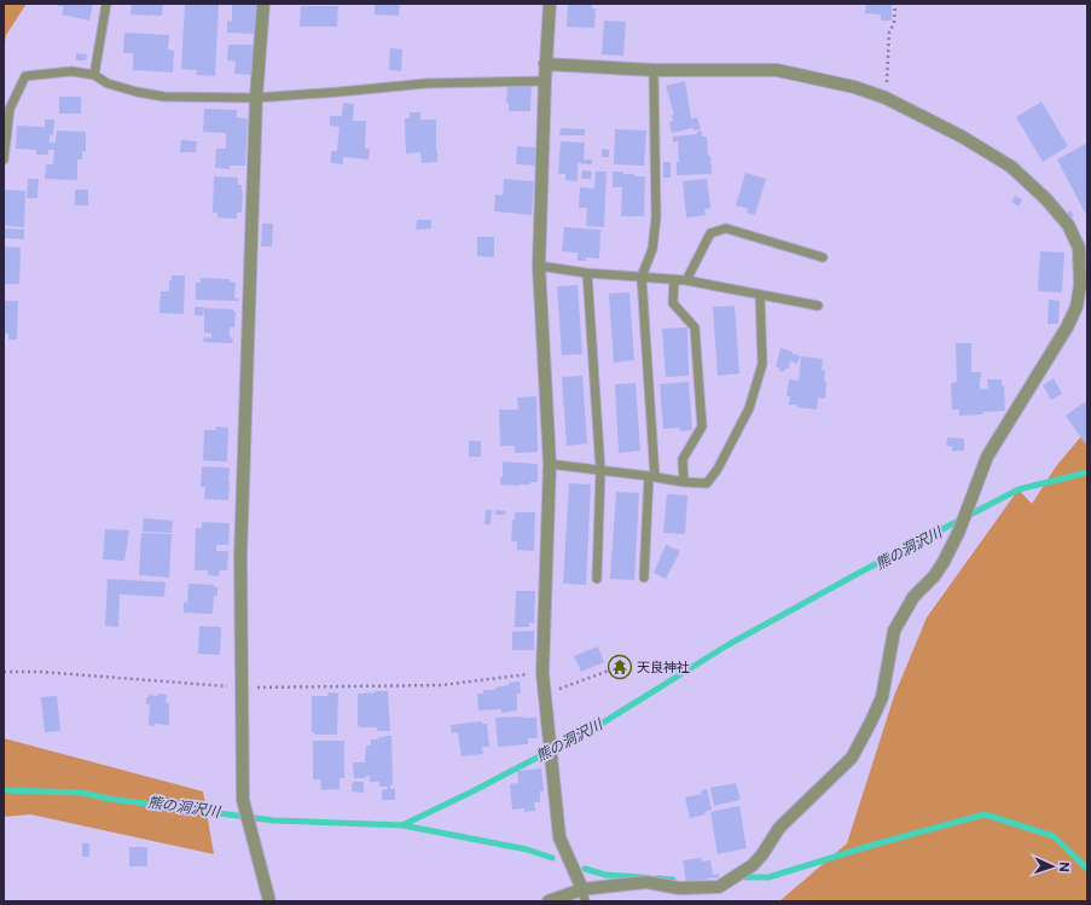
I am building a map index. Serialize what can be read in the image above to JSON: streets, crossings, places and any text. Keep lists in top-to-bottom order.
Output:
{
  "water": ["熊の洞沢川"],
  "places": {
    "temple": ["天良神社"]
  },
  "north": "right"
}
